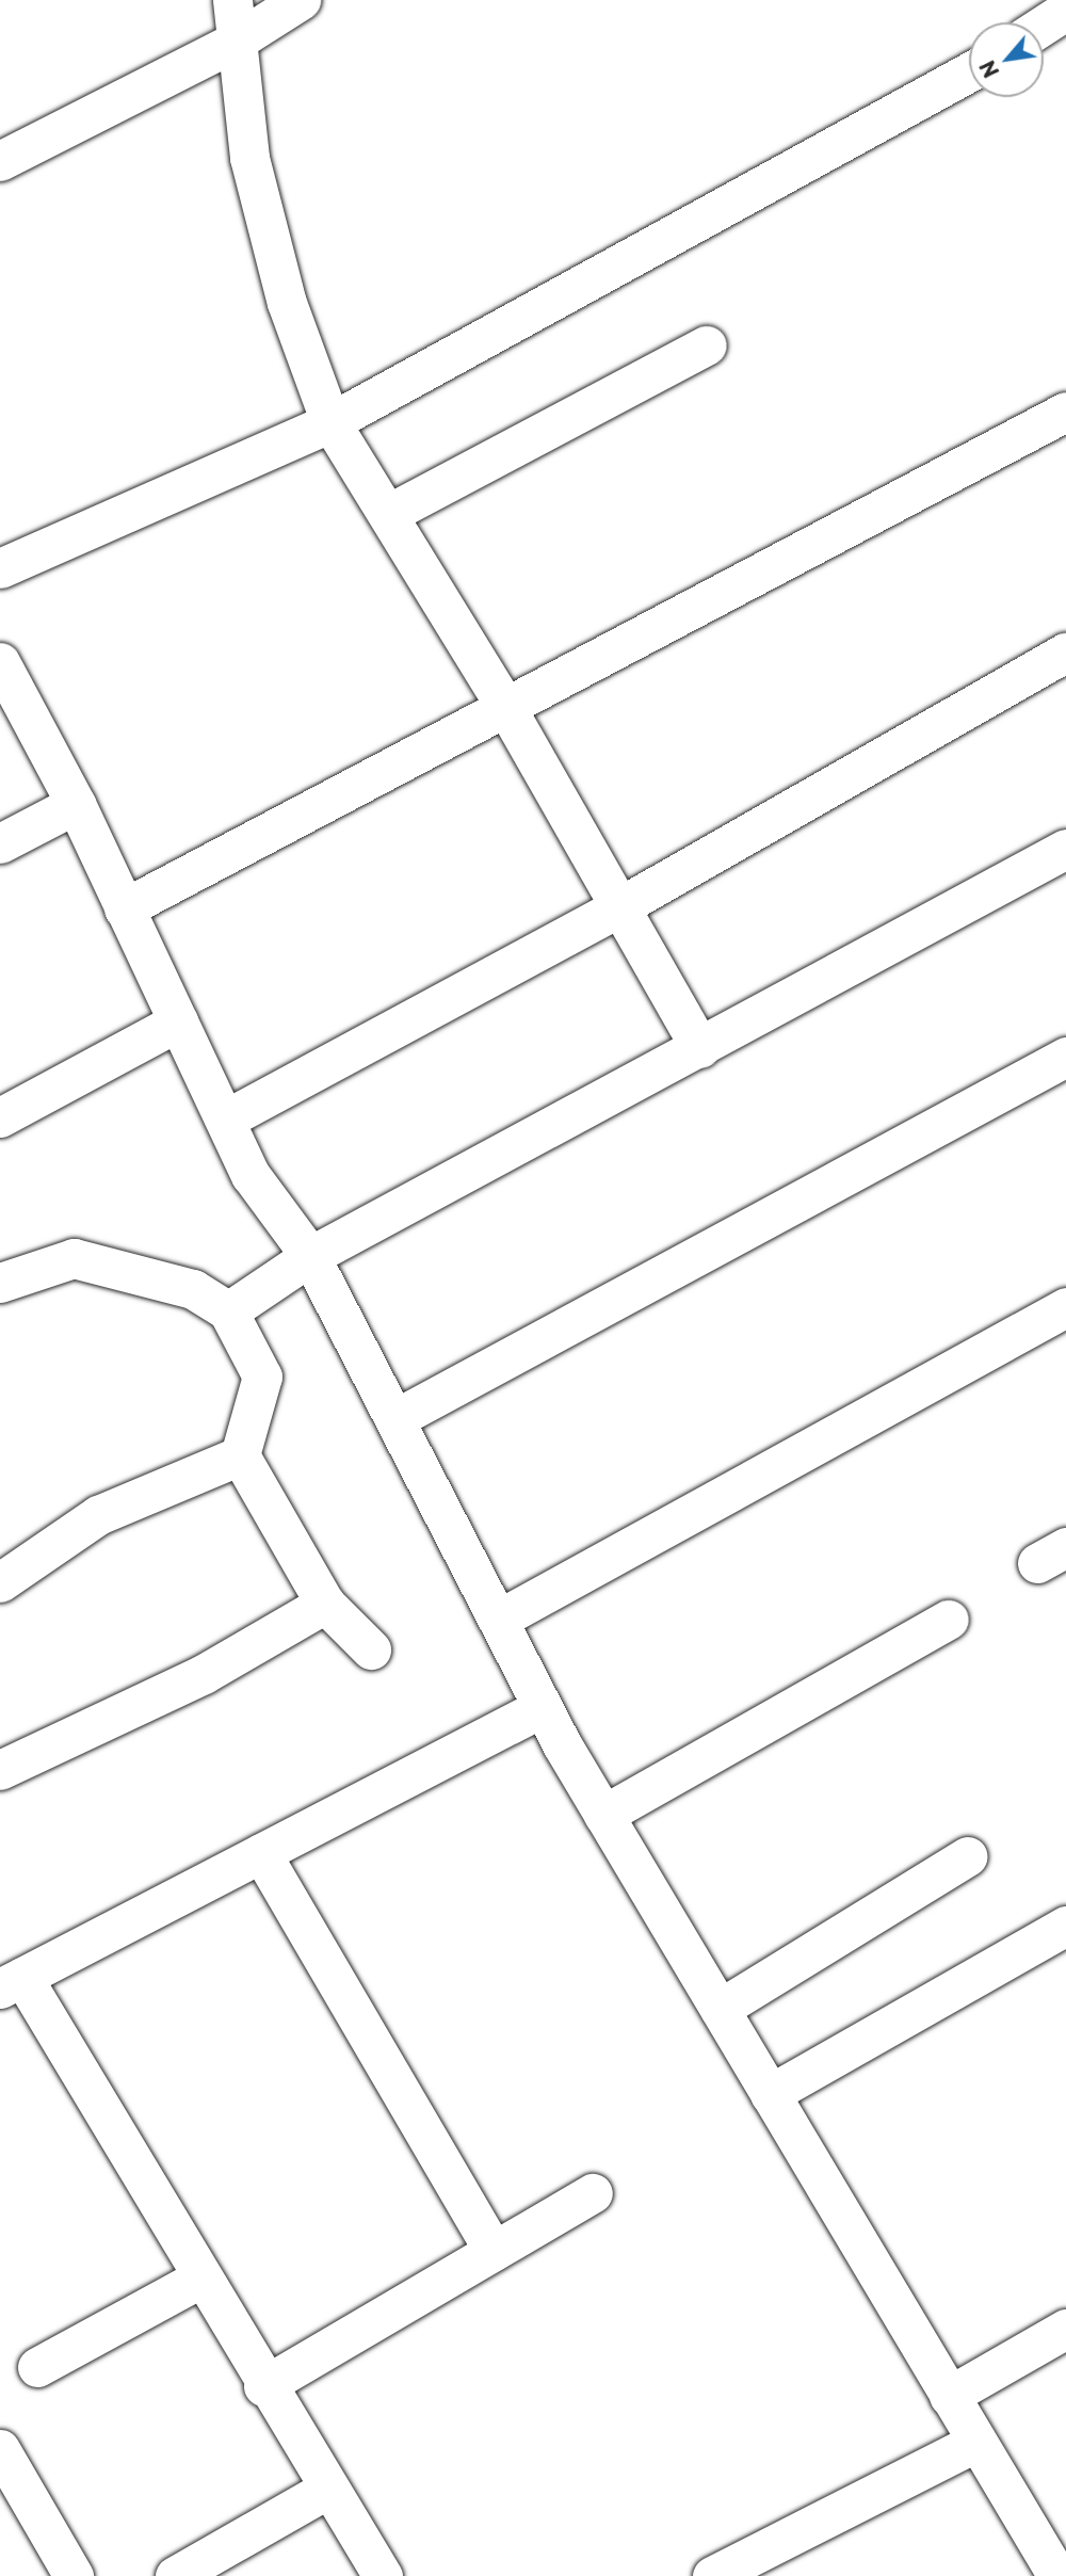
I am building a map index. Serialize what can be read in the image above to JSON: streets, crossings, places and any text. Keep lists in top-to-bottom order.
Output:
{
  "north": "bottom left"
}
